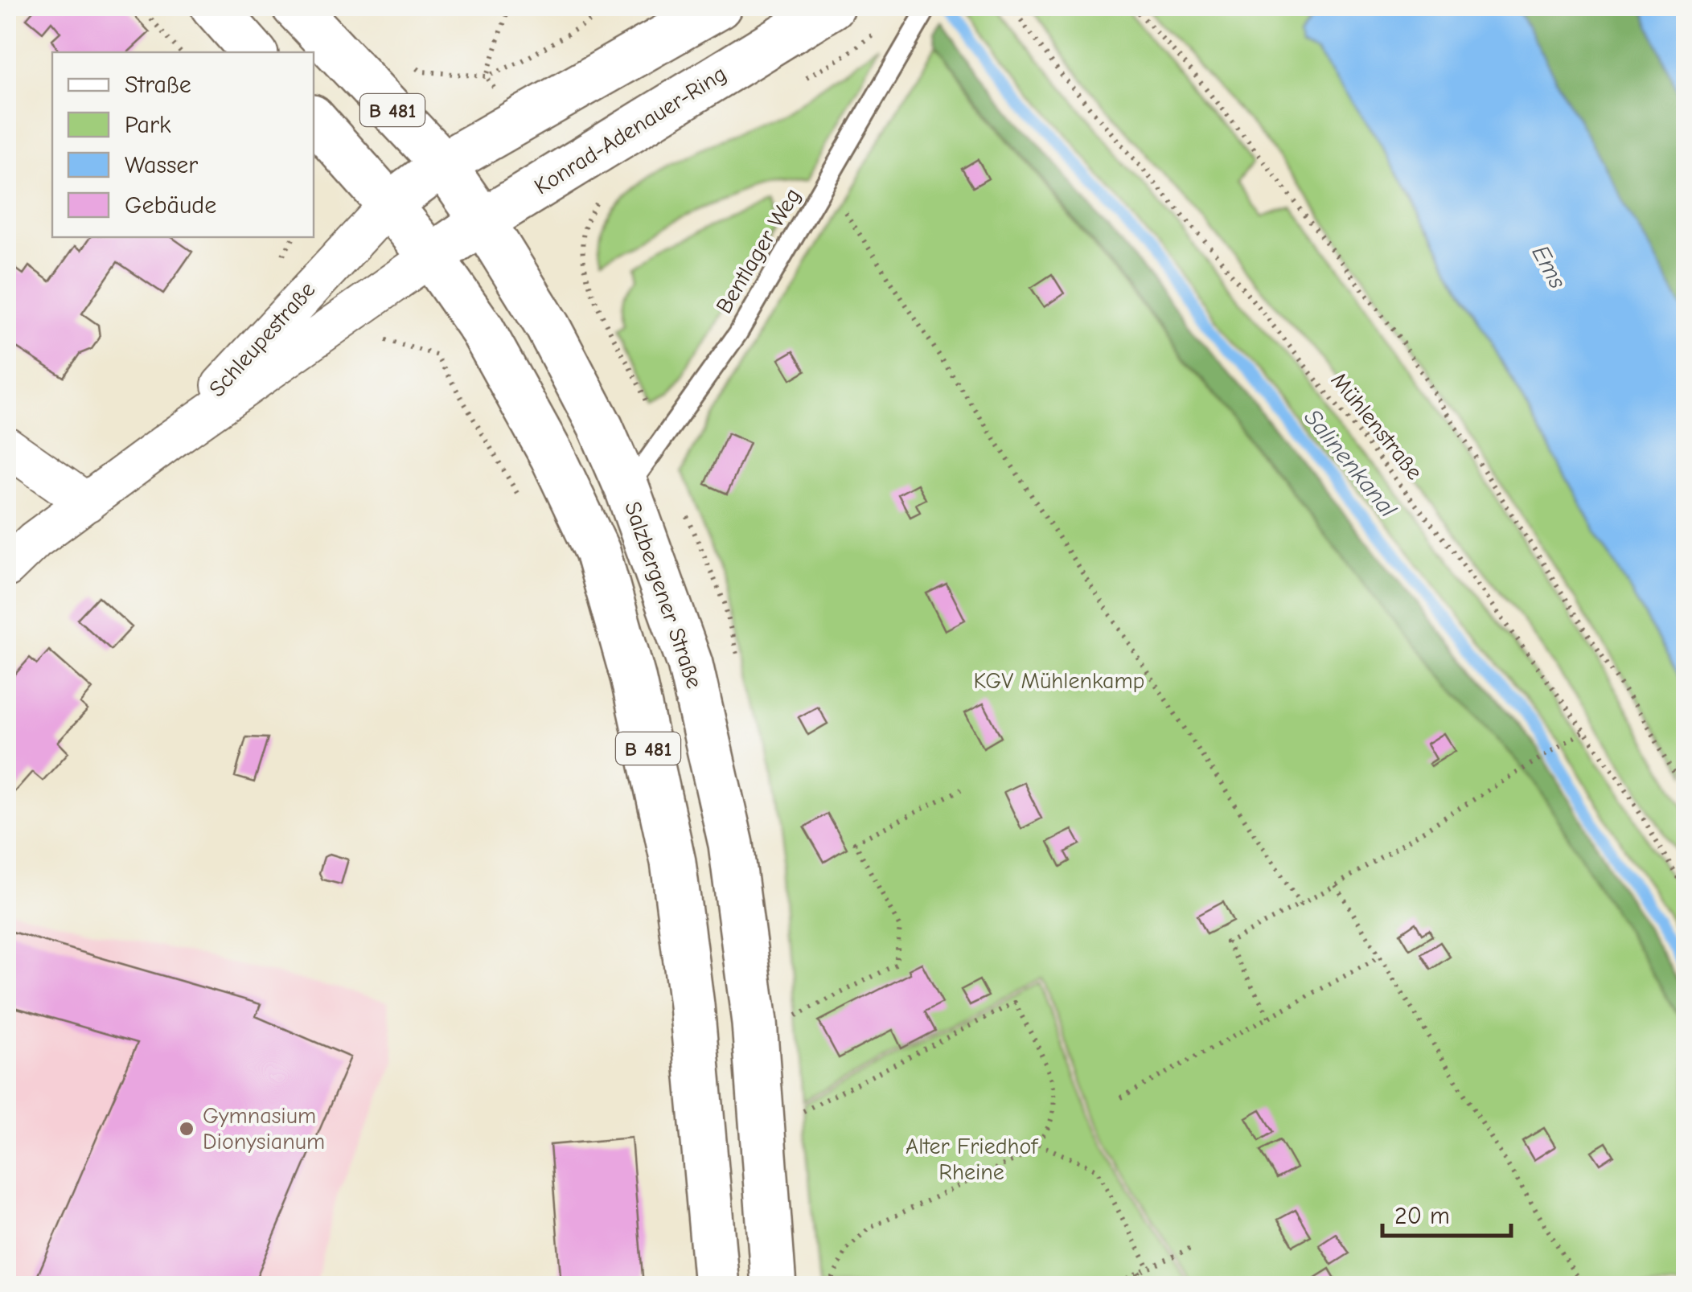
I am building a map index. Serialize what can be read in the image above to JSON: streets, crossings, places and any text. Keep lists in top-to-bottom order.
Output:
{
  "streets": {
    "main road": ["B 481", "Konrad-Adenauer-Ring", "Salzbergener Straße"],
    "street": ["Schleupestraße"],
    "lane": ["Bentlager Weg"],
    "path": ["Mühlenstraße"]
  },
  "crossings": [
    ["B 481", "Konrad-Adenauer-Ring"],
    ["B 481", "Schleupestraße"],
    ["Konrad-Adenauer-Ring", "Schleupestraße"],
    ["Konrad-Adenauer-Ring", "Salzbergener Straße"],
    ["Bentlager Weg", "Salzbergener Straße"]
  ],
  "water": ["Ems", "Salinenkanal"],
  "parks": ["KGV Mühlenkamp", "Alter Friedhof Rheine"],
  "places": ["Gymnasium Dionysianum"],
  "legend": [
    "Straße",
    "Park",
    "Wasser",
    "Gebäude"
  ],
  "scale_bar": "20 m"
}
